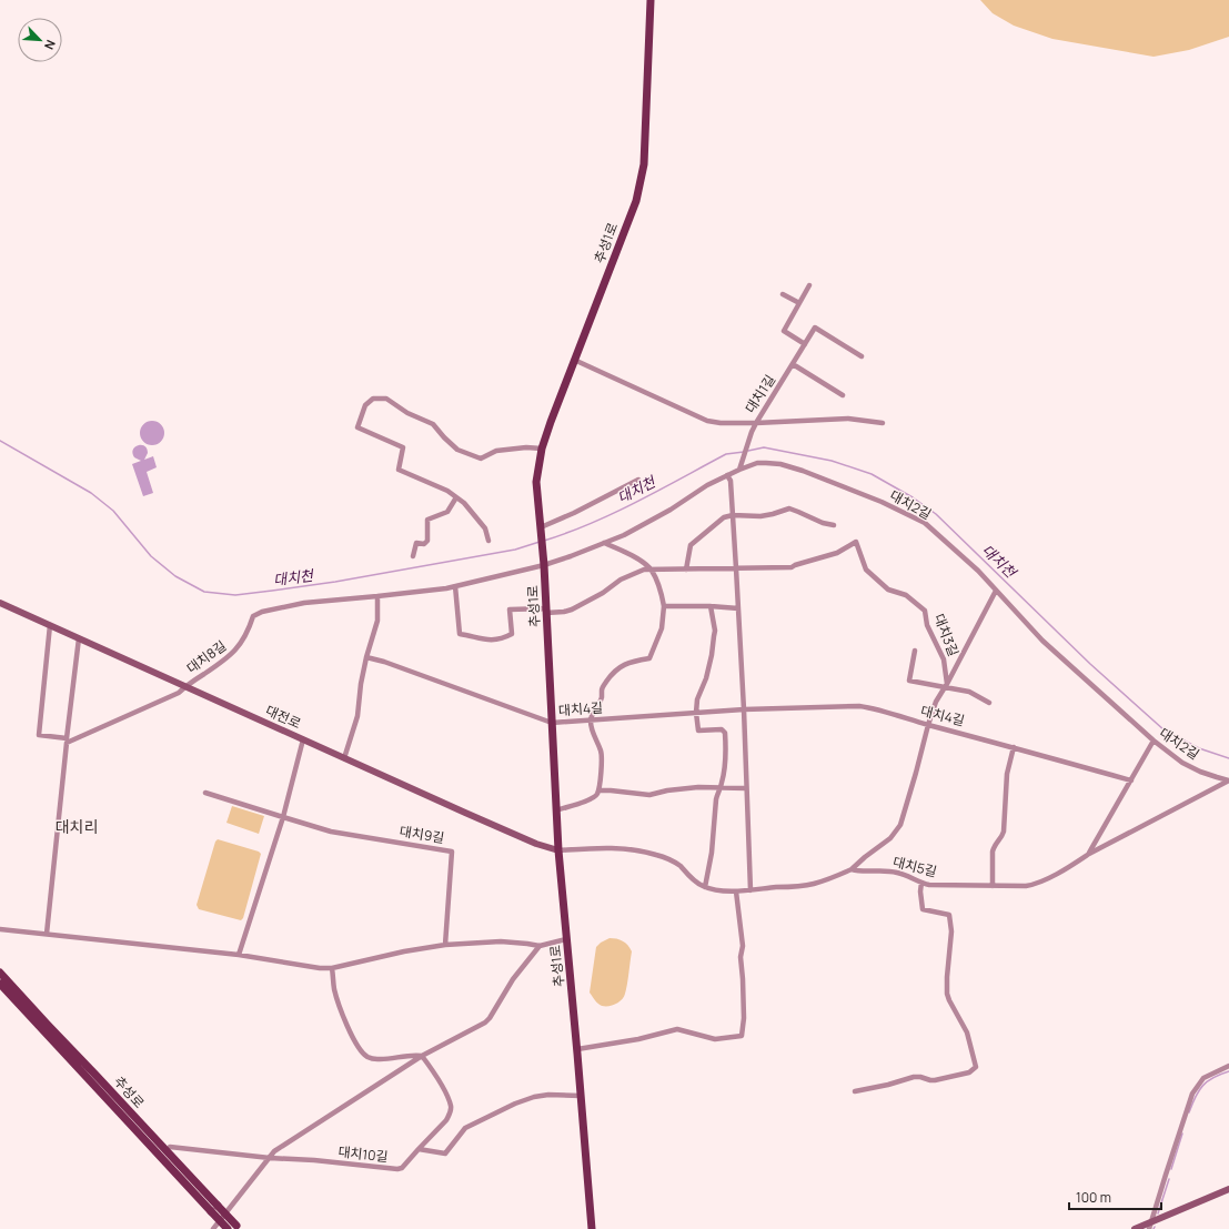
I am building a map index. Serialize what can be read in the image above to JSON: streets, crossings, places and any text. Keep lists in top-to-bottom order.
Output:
{
  "streets": {
    "main road": ["추성1로", "추성로"],
    "street": [
      "대치1길",
      "대치2길",
      "대치3길",
      "대치8길",
      "대치4길",
      "대전로",
      "대치9길",
      "대치5길",
      "대치10길"
    ]
  },
  "crossings": [
    ["추성1로", "대치1길"],
    ["추성1로", "대치2길"],
    ["추성1로", "대치3길"],
    ["추성1로", "대치8길"],
    ["추성1로", "대치4길"],
    ["추성1로", "대전로"],
    ["대치2길", "대치8길"],
    ["대치2길", "대치5길"],
    ["대치3길", "대치8길"],
    ["대치8길", "대전로"]
  ],
  "districts": ["대치리"],
  "water": ["대치천"],
  "scale_bar": "100 m",
  "north": "bottom right"
}
